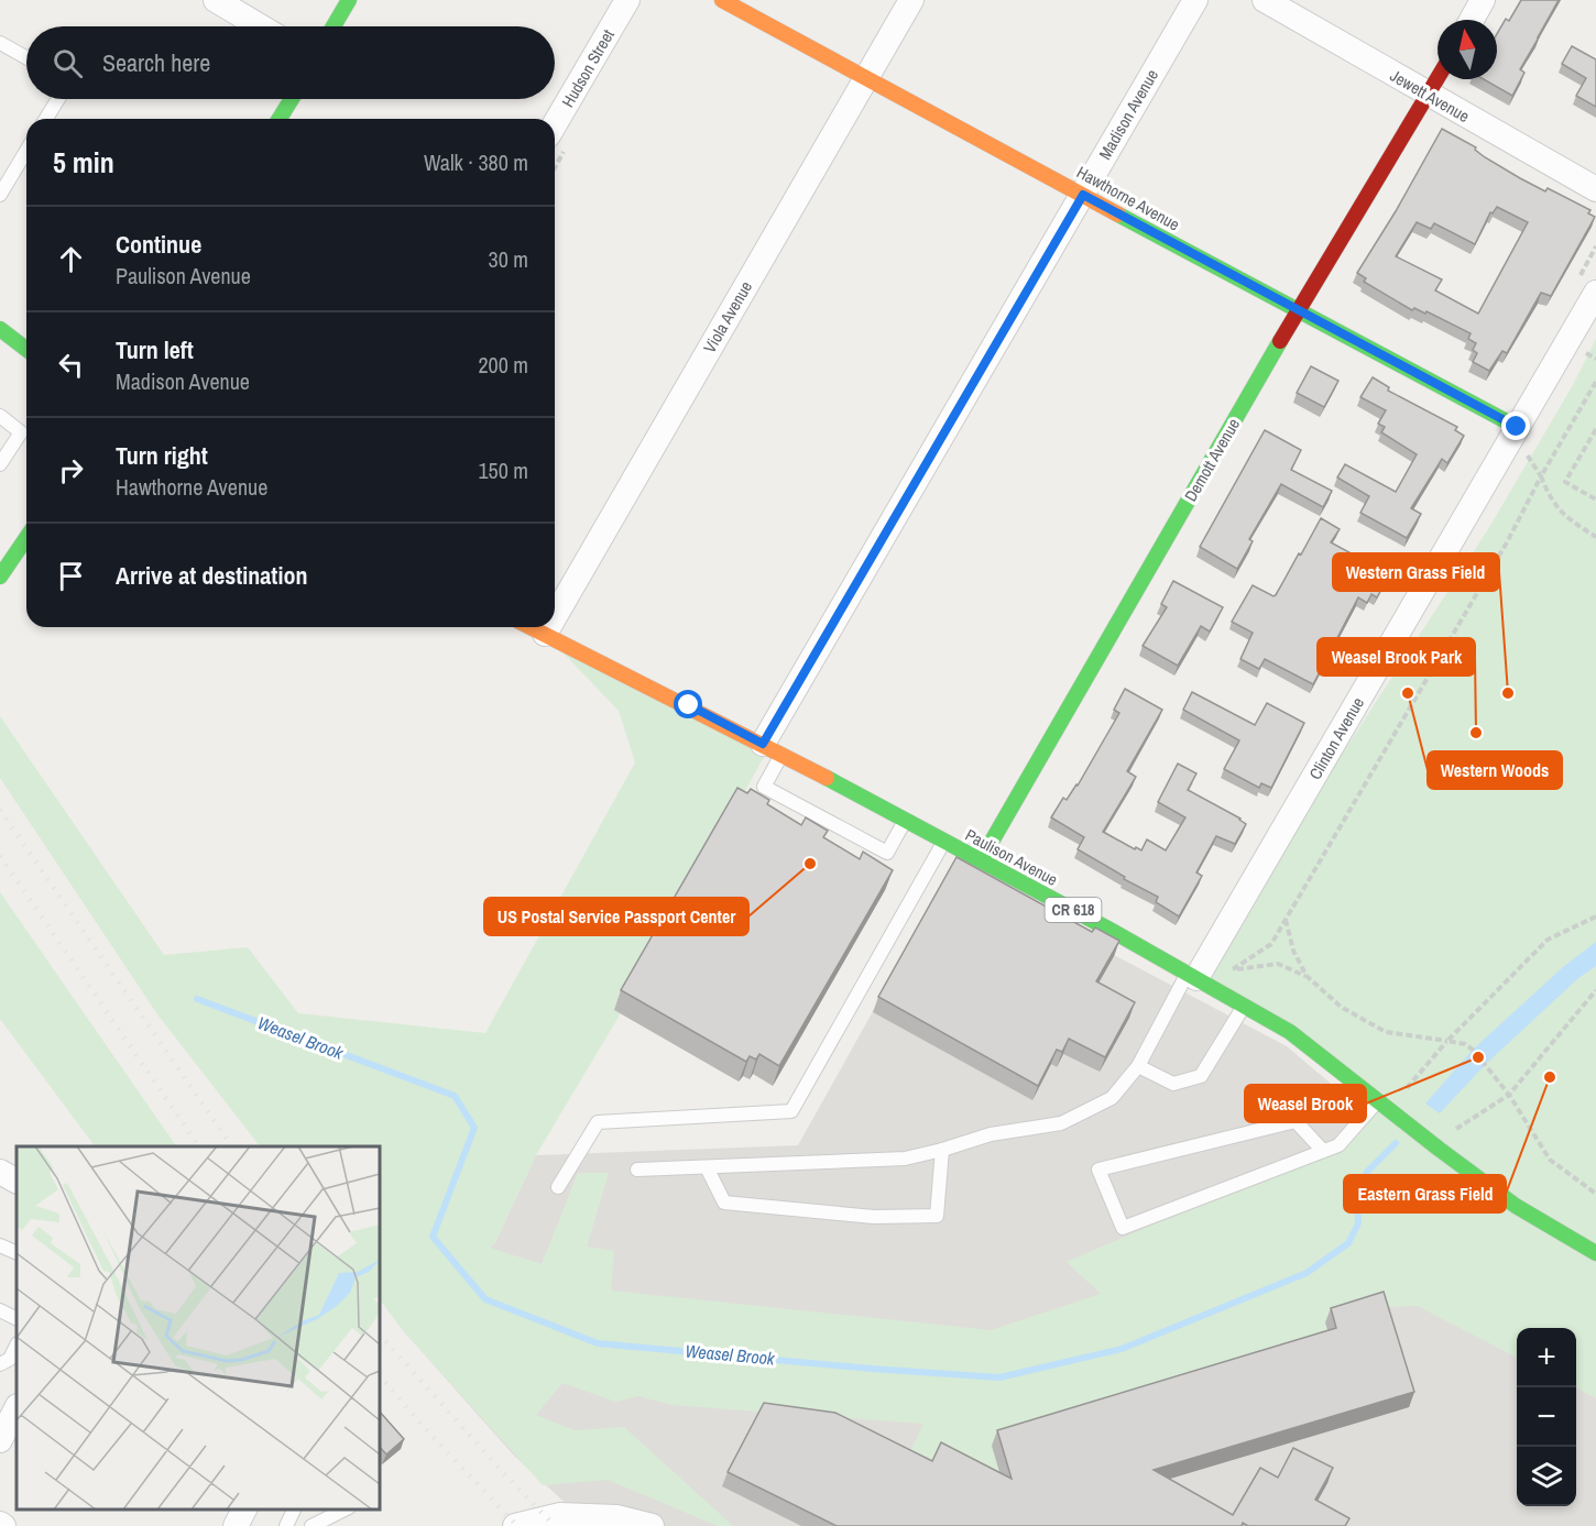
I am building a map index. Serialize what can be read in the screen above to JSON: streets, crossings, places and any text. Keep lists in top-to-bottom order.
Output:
{
  "streets": {
    "street": [
      "Hudson Street",
      "Jewett Avenue",
      "Madison Avenue",
      "Hawthorne Avenue",
      "Viola Avenue",
      "Demott Avenue",
      "Clinton Avenue",
      "Paulison Avenue",
      "CR 618"
    ]
  },
  "crossings": [
    ["Jewett Avenue", "Demott Avenue"],
    ["Madison Avenue", "Hawthorne Avenue"],
    ["Madison Avenue", "Paulison Avenue"],
    ["Hawthorne Avenue", "Viola Avenue"],
    ["Hawthorne Avenue", "Demott Avenue"],
    ["Hawthorne Avenue", "Clinton Avenue"],
    ["Viola Avenue", "Paulison Avenue"],
    ["Demott Avenue", "Paulison Avenue"],
    ["Clinton Avenue", "Paulison Avenue"]
  ],
  "water": ["Weasel Brook"],
  "places": [
    "Western Woods",
    "Western Grass Field",
    "Weasel Brook Park",
    "US Postal Service Passport Center",
    "Weasel Brook",
    "Eastern Grass Field"
  ],
  "north": "top",
  "page": {
    "search": "Search here",
    "heading": ["5 min", "Walk · 380 m"],
    "list": [
      ["Continue", "Paulison Avenue", "30 m"],
      ["Turn left", "Madison Avenue", "200 m"],
      ["Turn right", "Hawthorne Avenue", "150 m"],
      "Arrive at destination"
    ],
    "map_buttons": ["+", "−"]
  }
}
